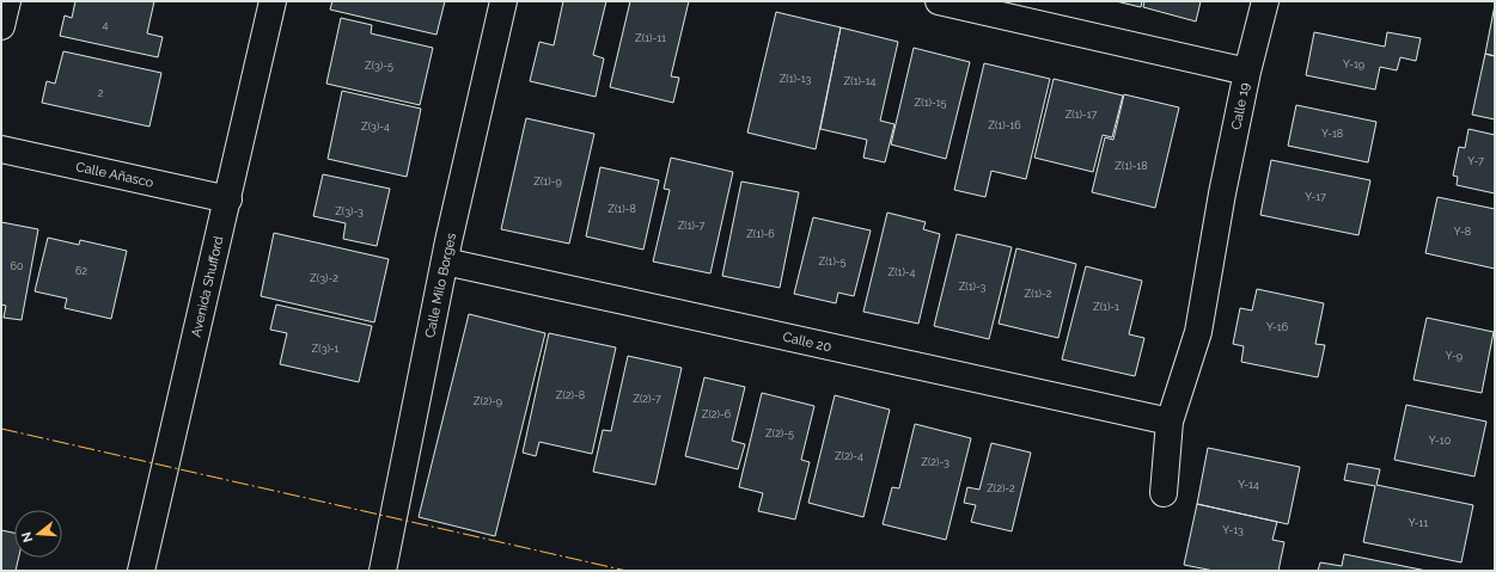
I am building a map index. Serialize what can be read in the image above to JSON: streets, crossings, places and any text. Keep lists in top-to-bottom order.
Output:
{
  "streets": {
    "street": [
      "Calle 19",
      "Calle Añasco",
      "Calle Milo Borges",
      "Avenida Shufford",
      "Calle 20"
    ]
  },
  "crossings": [
    ["Calle 19", "Calle 20"],
    ["Calle Añasco", "Avenida Shufford"],
    ["Calle Milo Borges", "Calle 20"]
  ],
  "house_numbers": [
    "4",
    "Z(1)-11",
    "Y-19",
    "Z(3)-5",
    "Z(1)-13",
    "Z(1)-14",
    "2",
    "Z(1)-15",
    "Z(1)-17",
    "Z(1)-16",
    "Z(3)-4",
    "Y-18",
    "Y-7",
    "Z(1)-18",
    "Z(1)-9",
    "Y-17",
    "Z(1)-8",
    "Z(3)-3",
    "Z(1)-7",
    "Y-8",
    "Z(1)-6",
    "Z(1)-5",
    "60",
    "62",
    "Z(1)-4",
    "Z(3)-2",
    "Z(1)-3",
    "Z(1)-2",
    "Z(1)-1",
    "Y-16",
    "Z(3)-1",
    "Y-9",
    "Z(2)-8",
    "Z(2)-7",
    "Z(2)-9",
    "Z(2)-6",
    "Z(2)-5",
    "Y-10",
    "Z(2)-4",
    "Z(2)-3",
    "Y-14",
    "Z(2)-2",
    "Y-11",
    "Y-13"
  ],
  "north": "left"
}
